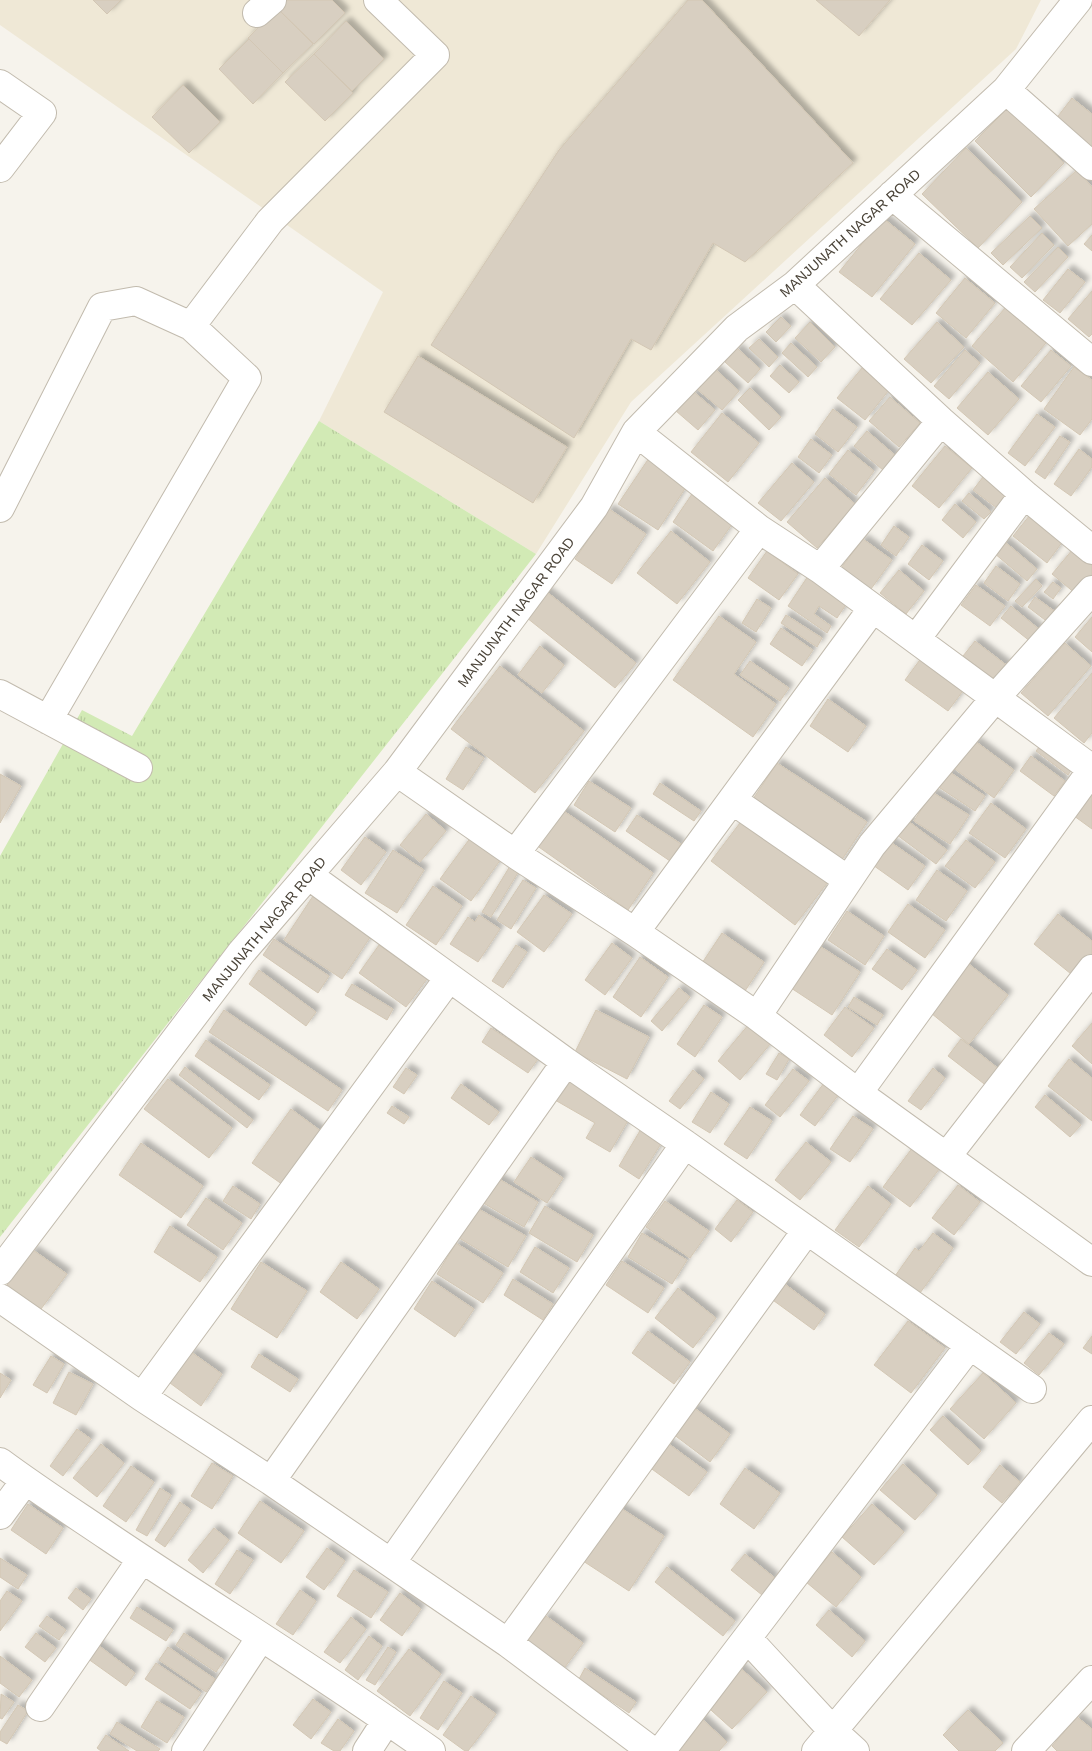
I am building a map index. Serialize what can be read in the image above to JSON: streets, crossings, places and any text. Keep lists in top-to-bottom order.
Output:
{
  "streets": {
    "street": ["MANJUNATH NAGAR ROAD"]
  }
}
